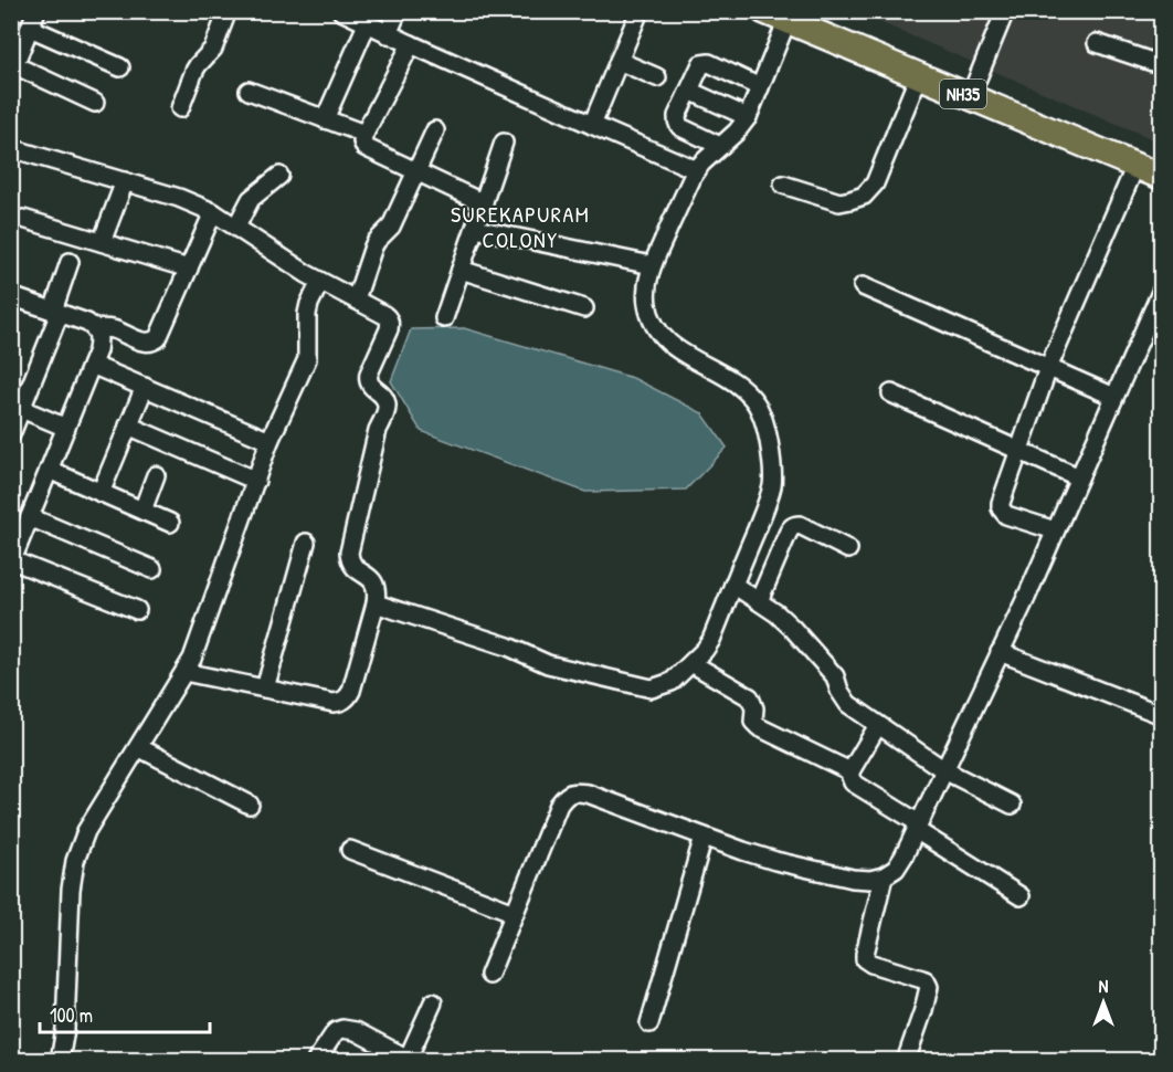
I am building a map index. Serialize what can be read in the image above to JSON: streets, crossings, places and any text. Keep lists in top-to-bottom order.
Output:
{
  "streets": {
    "highway": ["NH35"]
  },
  "districts": ["SUREKAPURAM COLONY"],
  "scale_bar": "100 m",
  "north": "top"
}
